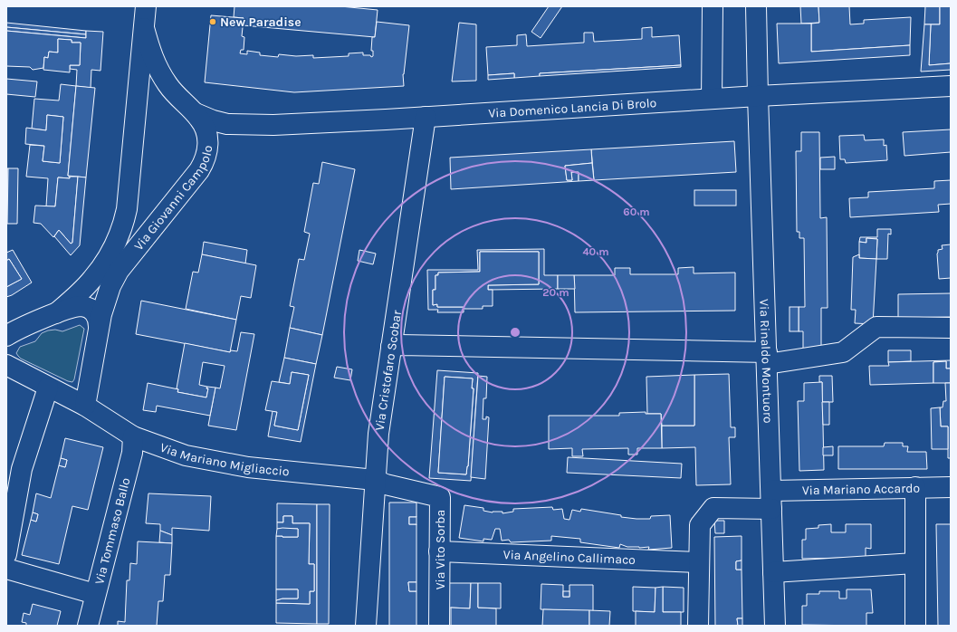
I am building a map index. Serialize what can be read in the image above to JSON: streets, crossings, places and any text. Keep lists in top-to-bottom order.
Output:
{
  "streets": {
    "street": [
      "Via Domenico Lancia Di Brolo",
      "Via Giovanni Campolo",
      "Via Rinaldo Montuoro",
      "Via Cristofaro Scobar",
      "Via Mariano Migliaccio",
      "Via Mariano Accardo",
      "Via Tommaso Ballo",
      "Via Vito Sorba",
      "Via Angelino Callimaco"
    ]
  },
  "crossings": [
    ["Via Domenico Lancia Di Brolo", "Via Giovanni Campolo"],
    ["Via Domenico Lancia Di Brolo", "Via Rinaldo Montuoro"],
    ["Via Domenico Lancia Di Brolo", "Via Cristofaro Scobar"],
    ["Via Rinaldo Montuoro", "Via Mariano Accardo"],
    ["Via Cristofaro Scobar", "Via Mariano Migliaccio"],
    ["Via Cristofaro Scobar", "Via Vito Sorba"],
    ["Via Mariano Migliaccio", "Via Tommaso Ballo"],
    ["Via Mariano Migliaccio", "Via Vito Sorba"],
    ["Via Mariano Accardo", "Via Angelino Callimaco"],
    ["Via Vito Sorba", "Via Angelino Callimaco"]
  ],
  "places": ["New Paradise"],
  "rings": ["60 m", "40 m", "20 m"]
}
